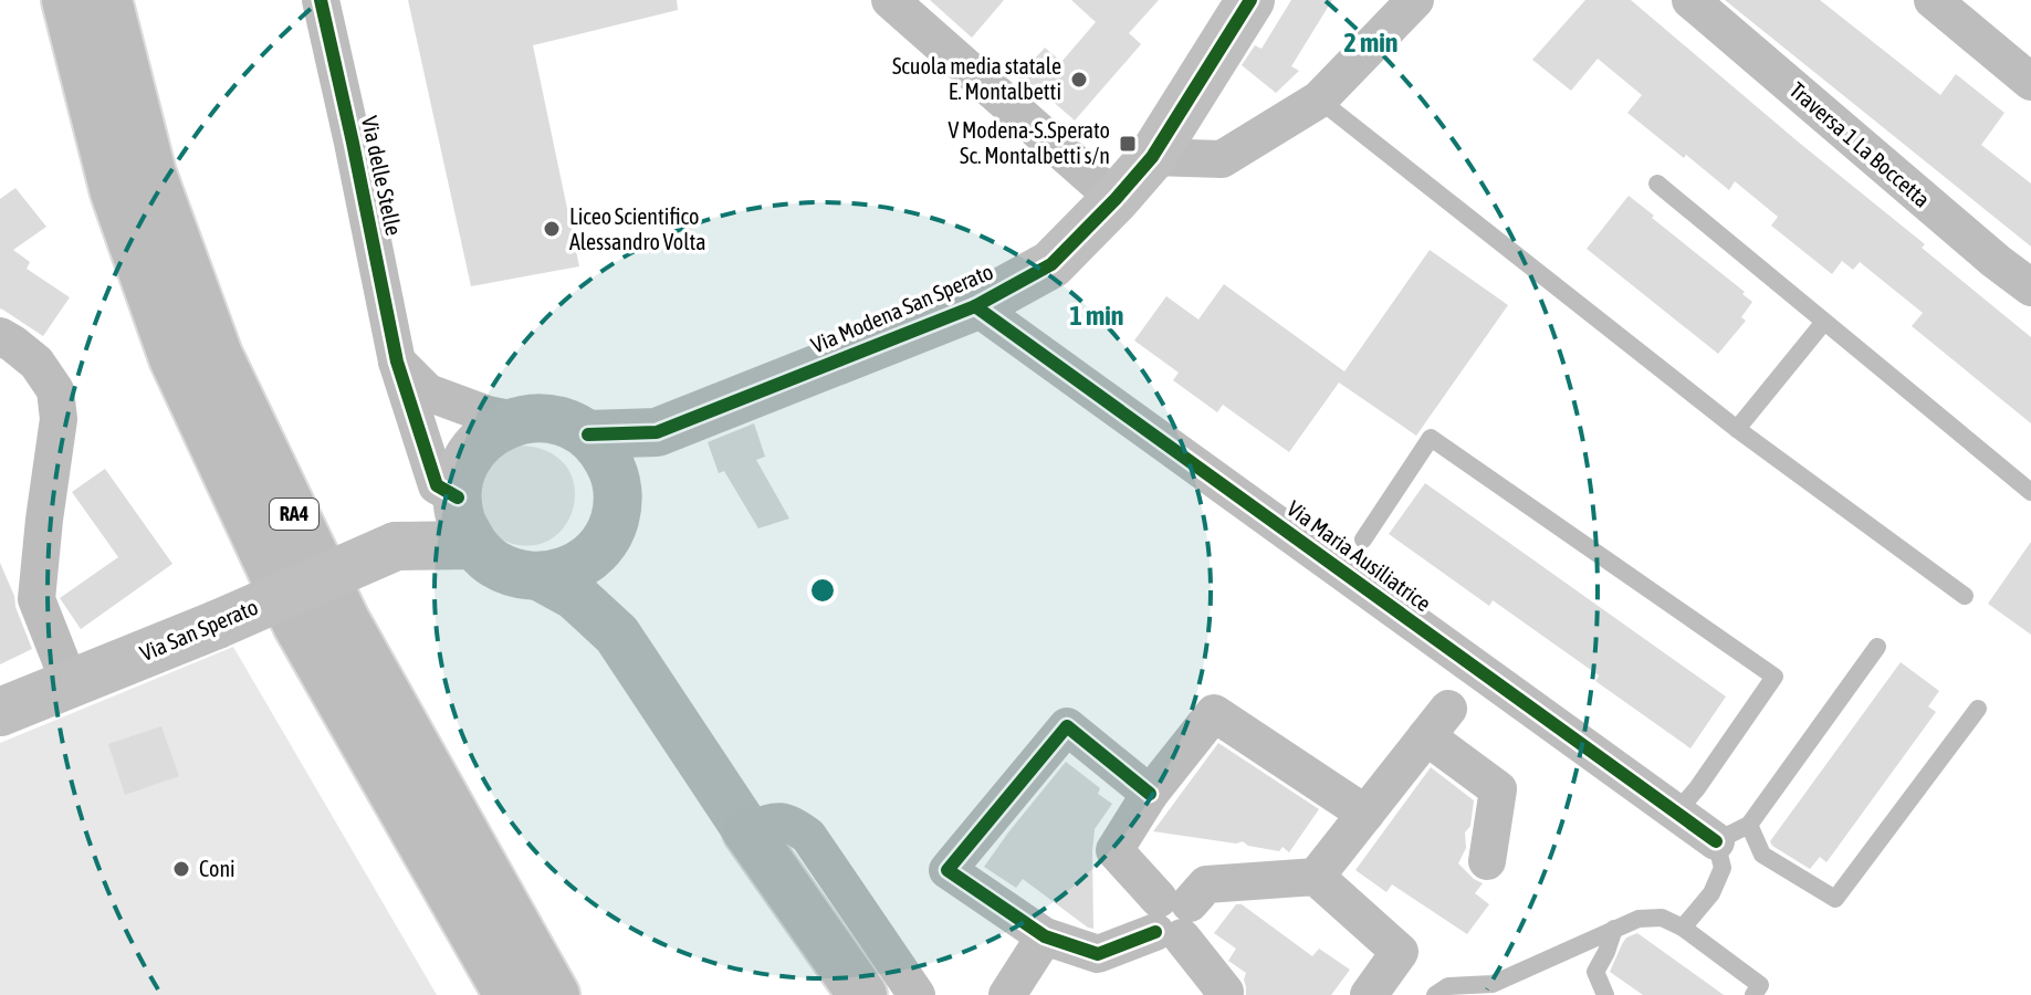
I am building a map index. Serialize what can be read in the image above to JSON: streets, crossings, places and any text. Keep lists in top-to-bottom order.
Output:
{
  "streets": {
    "highway": ["RA4"],
    "main road": ["Via Modena San Sperato", "Via San Sperato"],
    "street": ["Traversa 1 La Boccetta", "Via delle Stelle", "Via Maria Ausiliatrice"]
  },
  "crossings": [
    ["Via Modena San Sperato", "Via Maria Ausiliatrice"]
  ],
  "places": {
    "other": ["Scuola media statale E. Montalbetti", "Liceo Scientifico Alessandro Volta", "Coni"],
    "transit": ["V Modena-S.Sperato Sc. Montalbetti s/n"]
  },
  "rings": ["2 min", "1 min"]
}
